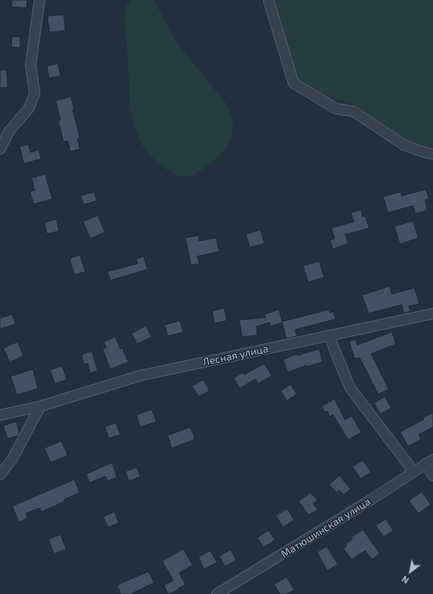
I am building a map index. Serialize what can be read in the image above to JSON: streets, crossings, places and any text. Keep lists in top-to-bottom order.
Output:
{
  "streets": {
    "street": ["Лесная улица", "Матюшинская улица"]
  },
  "north": "bottom left"
}
